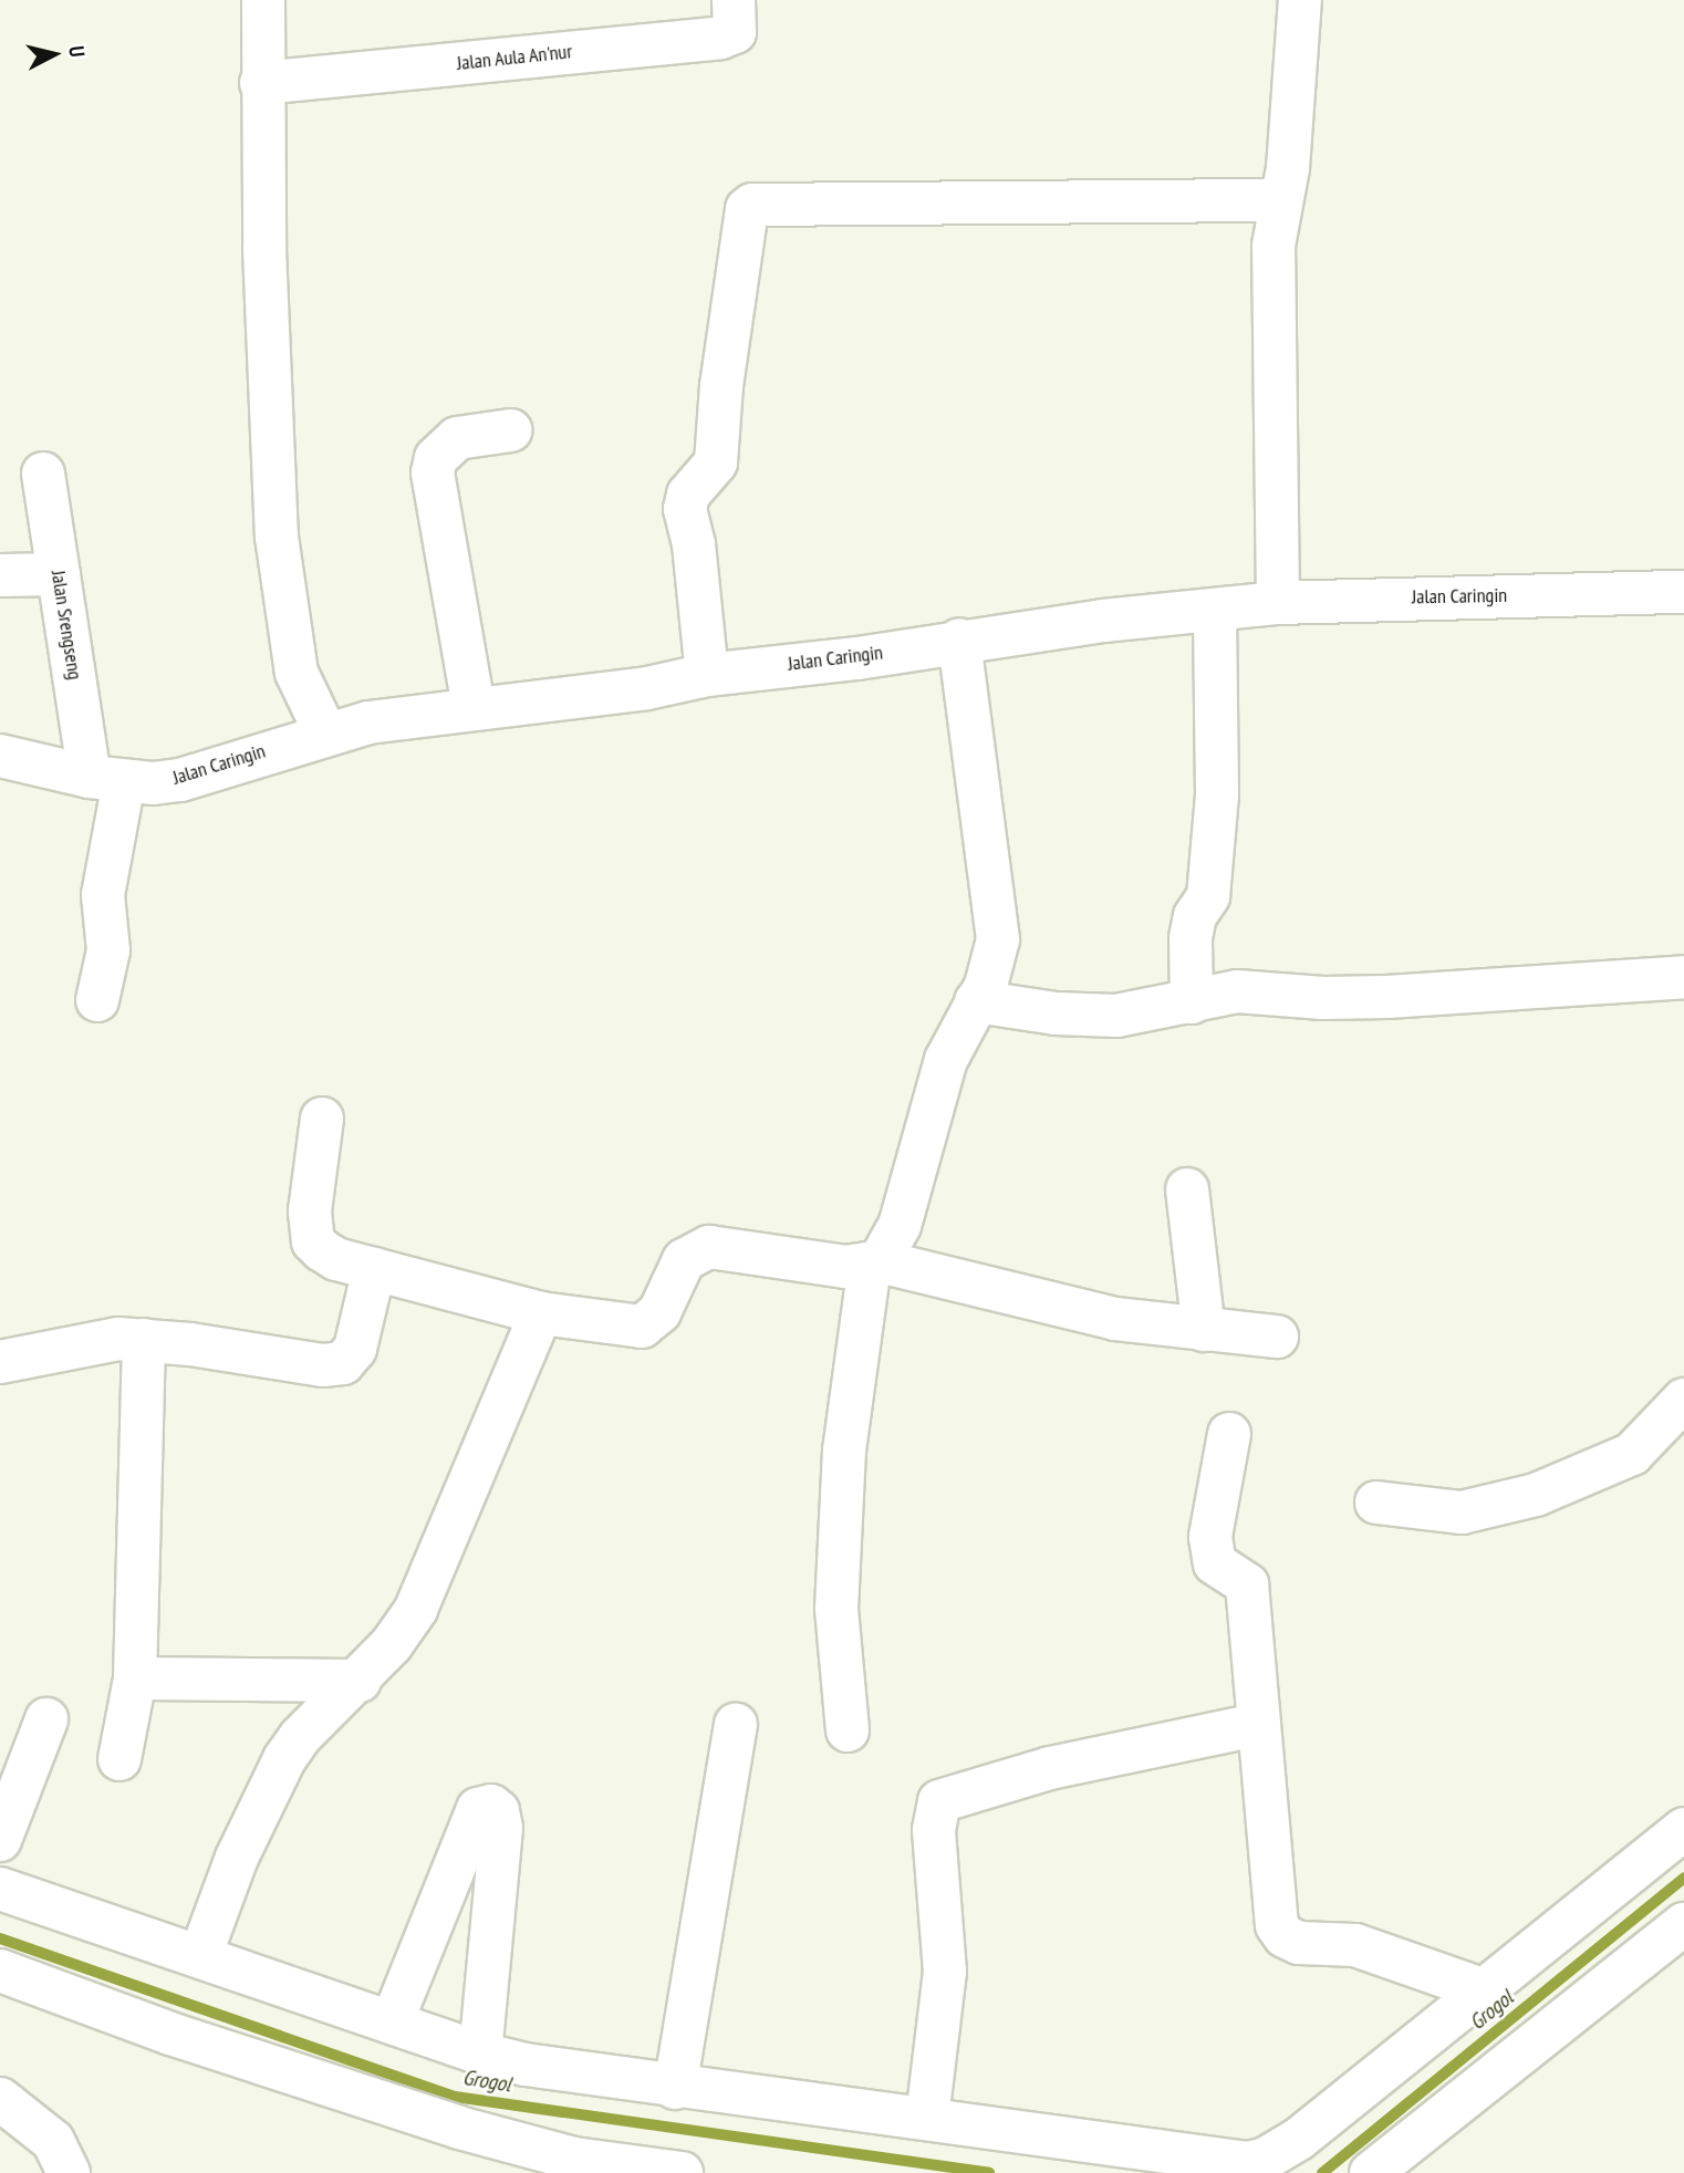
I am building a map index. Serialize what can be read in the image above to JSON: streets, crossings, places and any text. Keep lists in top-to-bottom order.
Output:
{
  "streets": {
    "street": ["Jalan Aula An'nur", "Jalan Caringin", "Jalan Srengseng"]
  },
  "crossings": [
    ["Jalan Caringin", "Jalan Srengseng"]
  ],
  "water": ["Grogol"],
  "north": "right"
}
